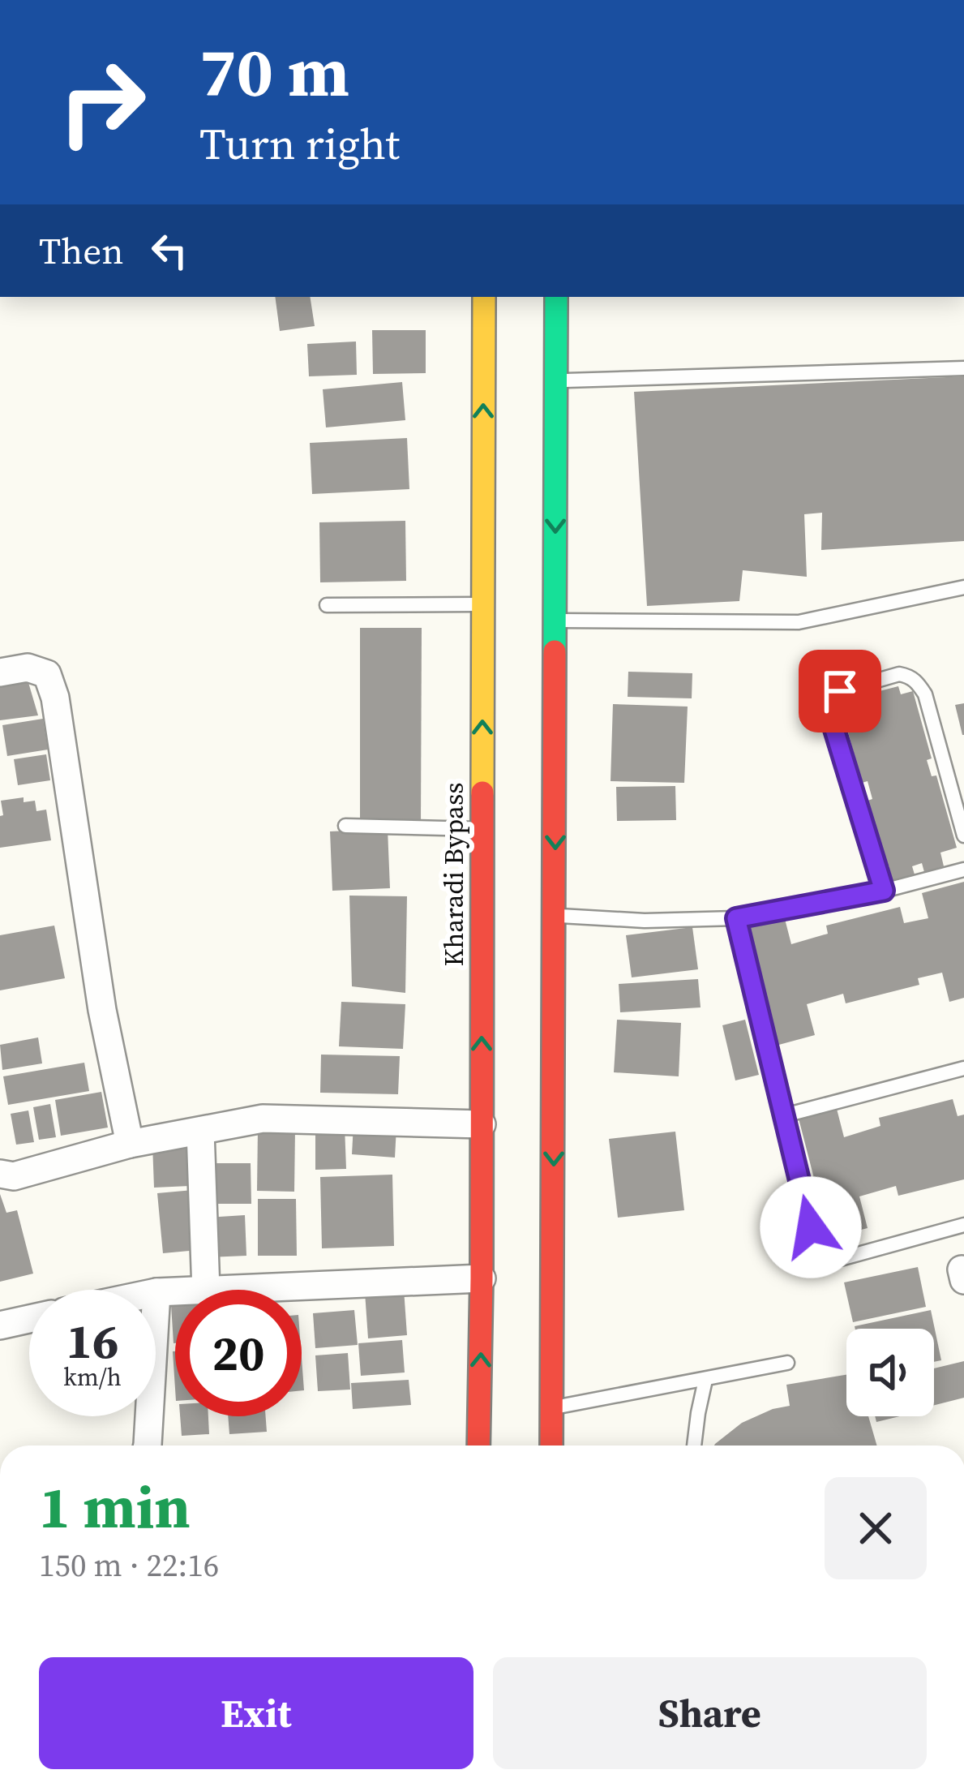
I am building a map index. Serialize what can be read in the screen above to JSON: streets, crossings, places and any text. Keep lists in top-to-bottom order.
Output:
{
  "streets": {
    "highway": ["Kharadi Bypass"]
  },
  "page": {
    "turn": ["70 m", "Turn right"],
    "then": "Then",
    "speed": "16 km/h",
    "limit": "20",
    "heading": ["1 min", "150 m · 22:16"],
    "buttons": ["Exit", "Share"]
  }
}
